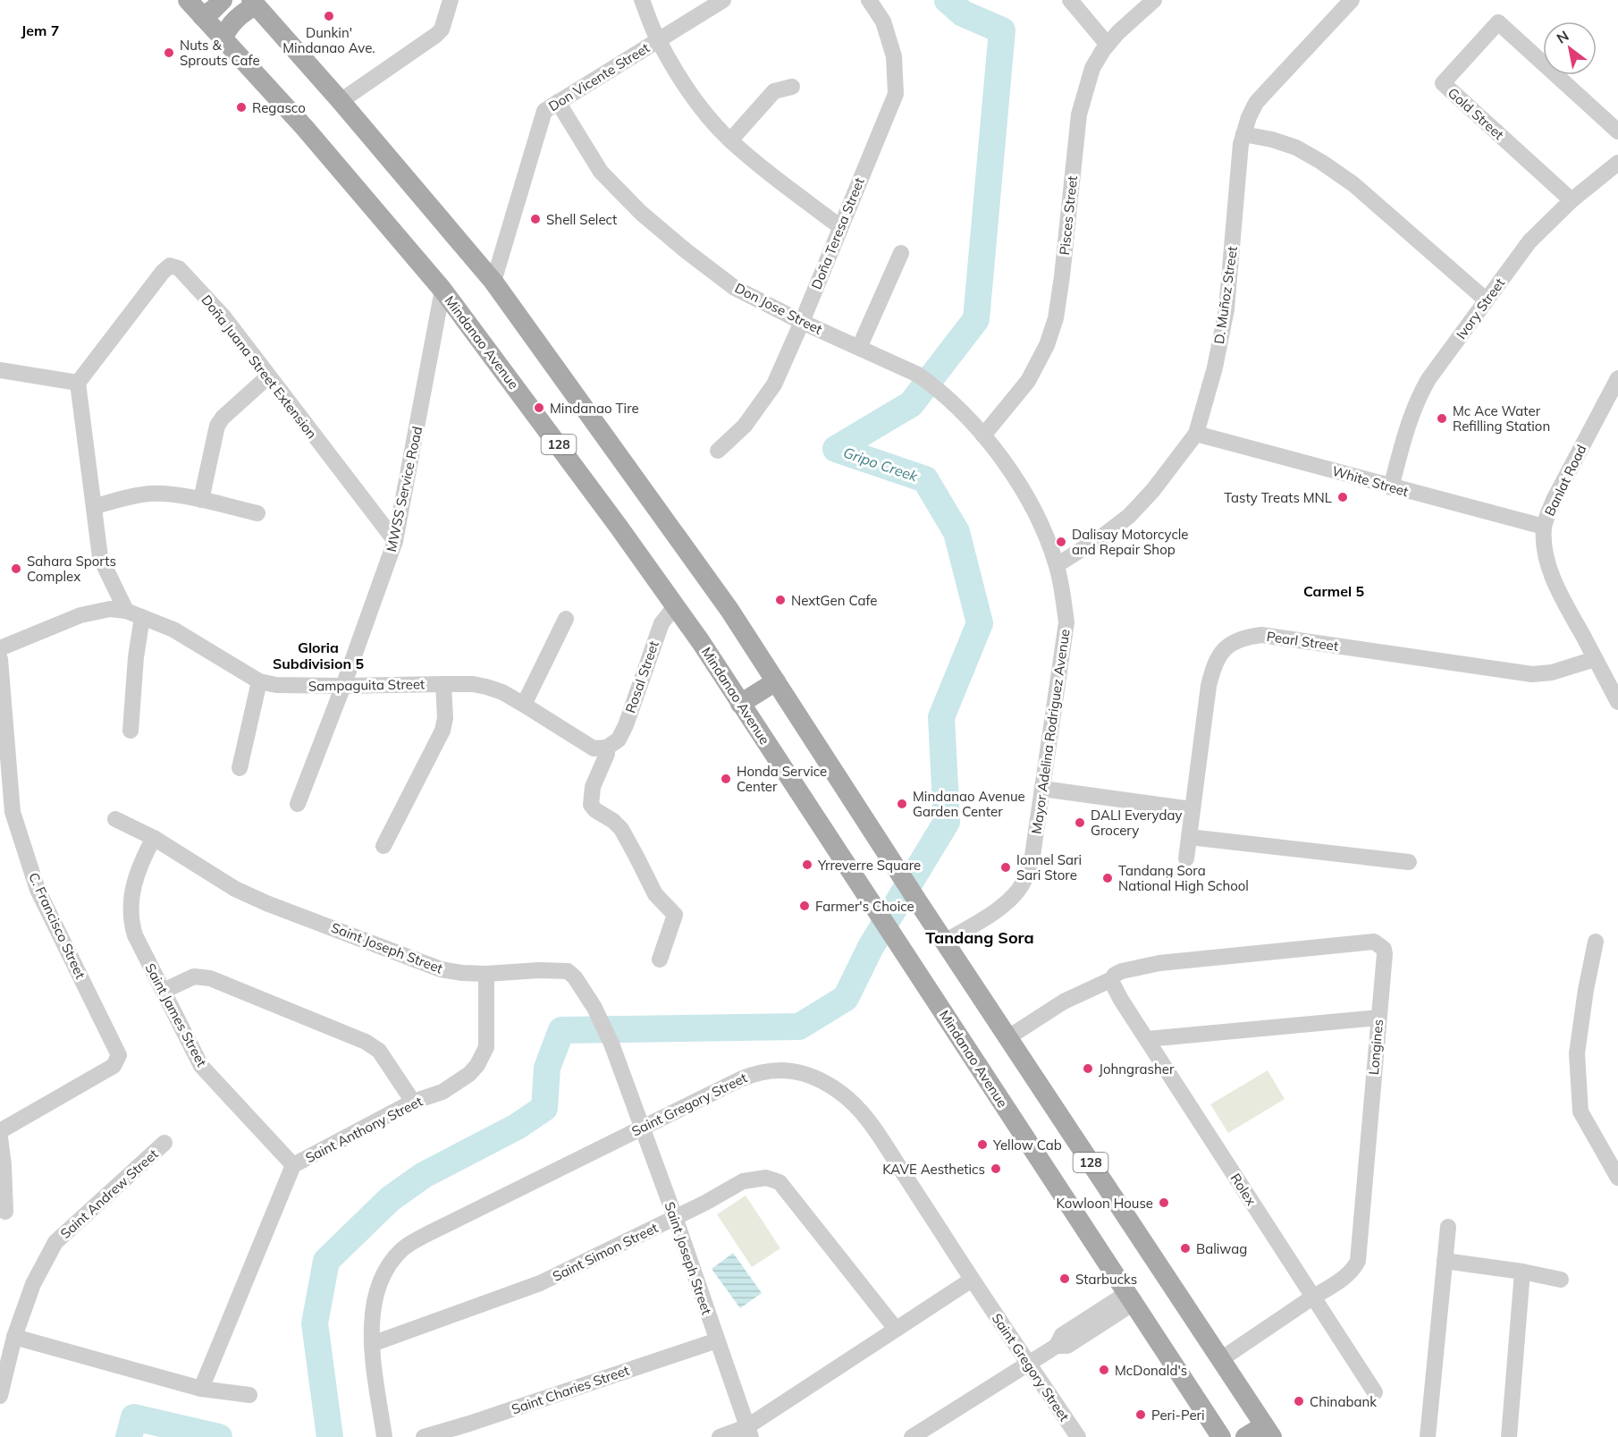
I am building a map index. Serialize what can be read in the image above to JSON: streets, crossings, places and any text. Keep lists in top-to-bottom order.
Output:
{
  "streets": {
    "main road": ["Mindanao Avenue", "128"],
    "street": [
      "Don Vicente Street",
      "Gold Street",
      "Pisces Street",
      "Doña Teresa Street",
      "D. Muñoz Street",
      "Don Jose Street",
      "Ivory Street",
      "Doña Juana Street Extension",
      "Banlat Road",
      "White Street",
      "MWSS Service Road",
      "Pearl Street",
      "Rosal Street",
      "Sampaguita Street",
      "Mayor Adelina Rodriguez Avenue",
      "C. Francisco Street",
      "Saint Joseph Street",
      "Saint James Street",
      "Longines",
      "Saint Gregory Street",
      "Saint Anthony Street",
      "Rolex",
      "Saint Andrew Street",
      "Saint Simon Street",
      "Saint Charies Street"
    ]
  },
  "crossings": [
    ["Don Vicente Street", "Don Jose Street"],
    ["Don Vicente Street", "128"],
    ["Gold Street", "Ivory Street"],
    ["Pisces Street", "Don Jose Street"],
    ["Pisces Street", "Mayor Adelina Rodriguez Avenue"],
    ["Doña Teresa Street", "Don Jose Street"],
    ["D. Muñoz Street", "White Street"],
    ["D. Muñoz Street", "Mayor Adelina Rodriguez Avenue"],
    ["Don Jose Street", "Mayor Adelina Rodriguez Avenue"],
    ["Ivory Street", "White Street"],
    ["Mindanao Avenue", "MWSS Service Road"],
    ["Mindanao Avenue", "Rosal Street"],
    ["Doña Juana Street Extension", "MWSS Service Road"],
    ["128", "Mayor Adelina Rodriguez Avenue"],
    ["128", "Longines"],
    ["Banlat Road", "White Street"],
    ["Banlat Road", "Pearl Street"],
    ["MWSS Service Road", "Sampaguita Street"],
    ["Rosal Street", "Sampaguita Street"],
    ["Saint Joseph Street", "Saint James Street"],
    ["Saint Joseph Street", "Saint Gregory Street"],
    ["Saint Joseph Street", "Saint Anthony Street"],
    ["Saint Joseph Street", "Saint Simon Street"],
    ["Saint Joseph Street", "Saint Charies Street"],
    ["Saint James Street", "Saint Anthony Street"],
    ["Longines", "Rolex"],
    ["Saint Gregory Street", "Saint Simon Street"]
  ],
  "districts": [
    "Jem 7",
    "Carmel 5",
    "Gloria Subdivision 5",
    "Tandang Sora"
  ],
  "water": ["Gripo Creek"],
  "places": [
    "Dunkin' Mindanao Ave.",
    "Nuts & Sprouts Cafe",
    "Regasco",
    "Shell Select",
    "Mindanao Tire",
    "Mc Ace Water Refilling Station",
    "Tasty Treats MNL",
    "Dalisay Motorcycle and Repair Shop",
    "Sahara Sports Complex",
    "NextGen Cafe",
    "Honda Service Center",
    "Mindanao Avenue Garden Center",
    "DALI Everyday Grocery",
    "Yrreverre Square",
    "Ionnel Sari Sari Store",
    "Tandang Sora National High School",
    "Farmer's Choice",
    "Johngrasher",
    "Yellow Cab",
    "KAVE Aesthetics",
    "Kowloon House",
    "Baliwag",
    "Starbucks",
    "McDonald's",
    "Chinabank",
    "Peri-Peri"
  ],
  "north": "top left"
}
